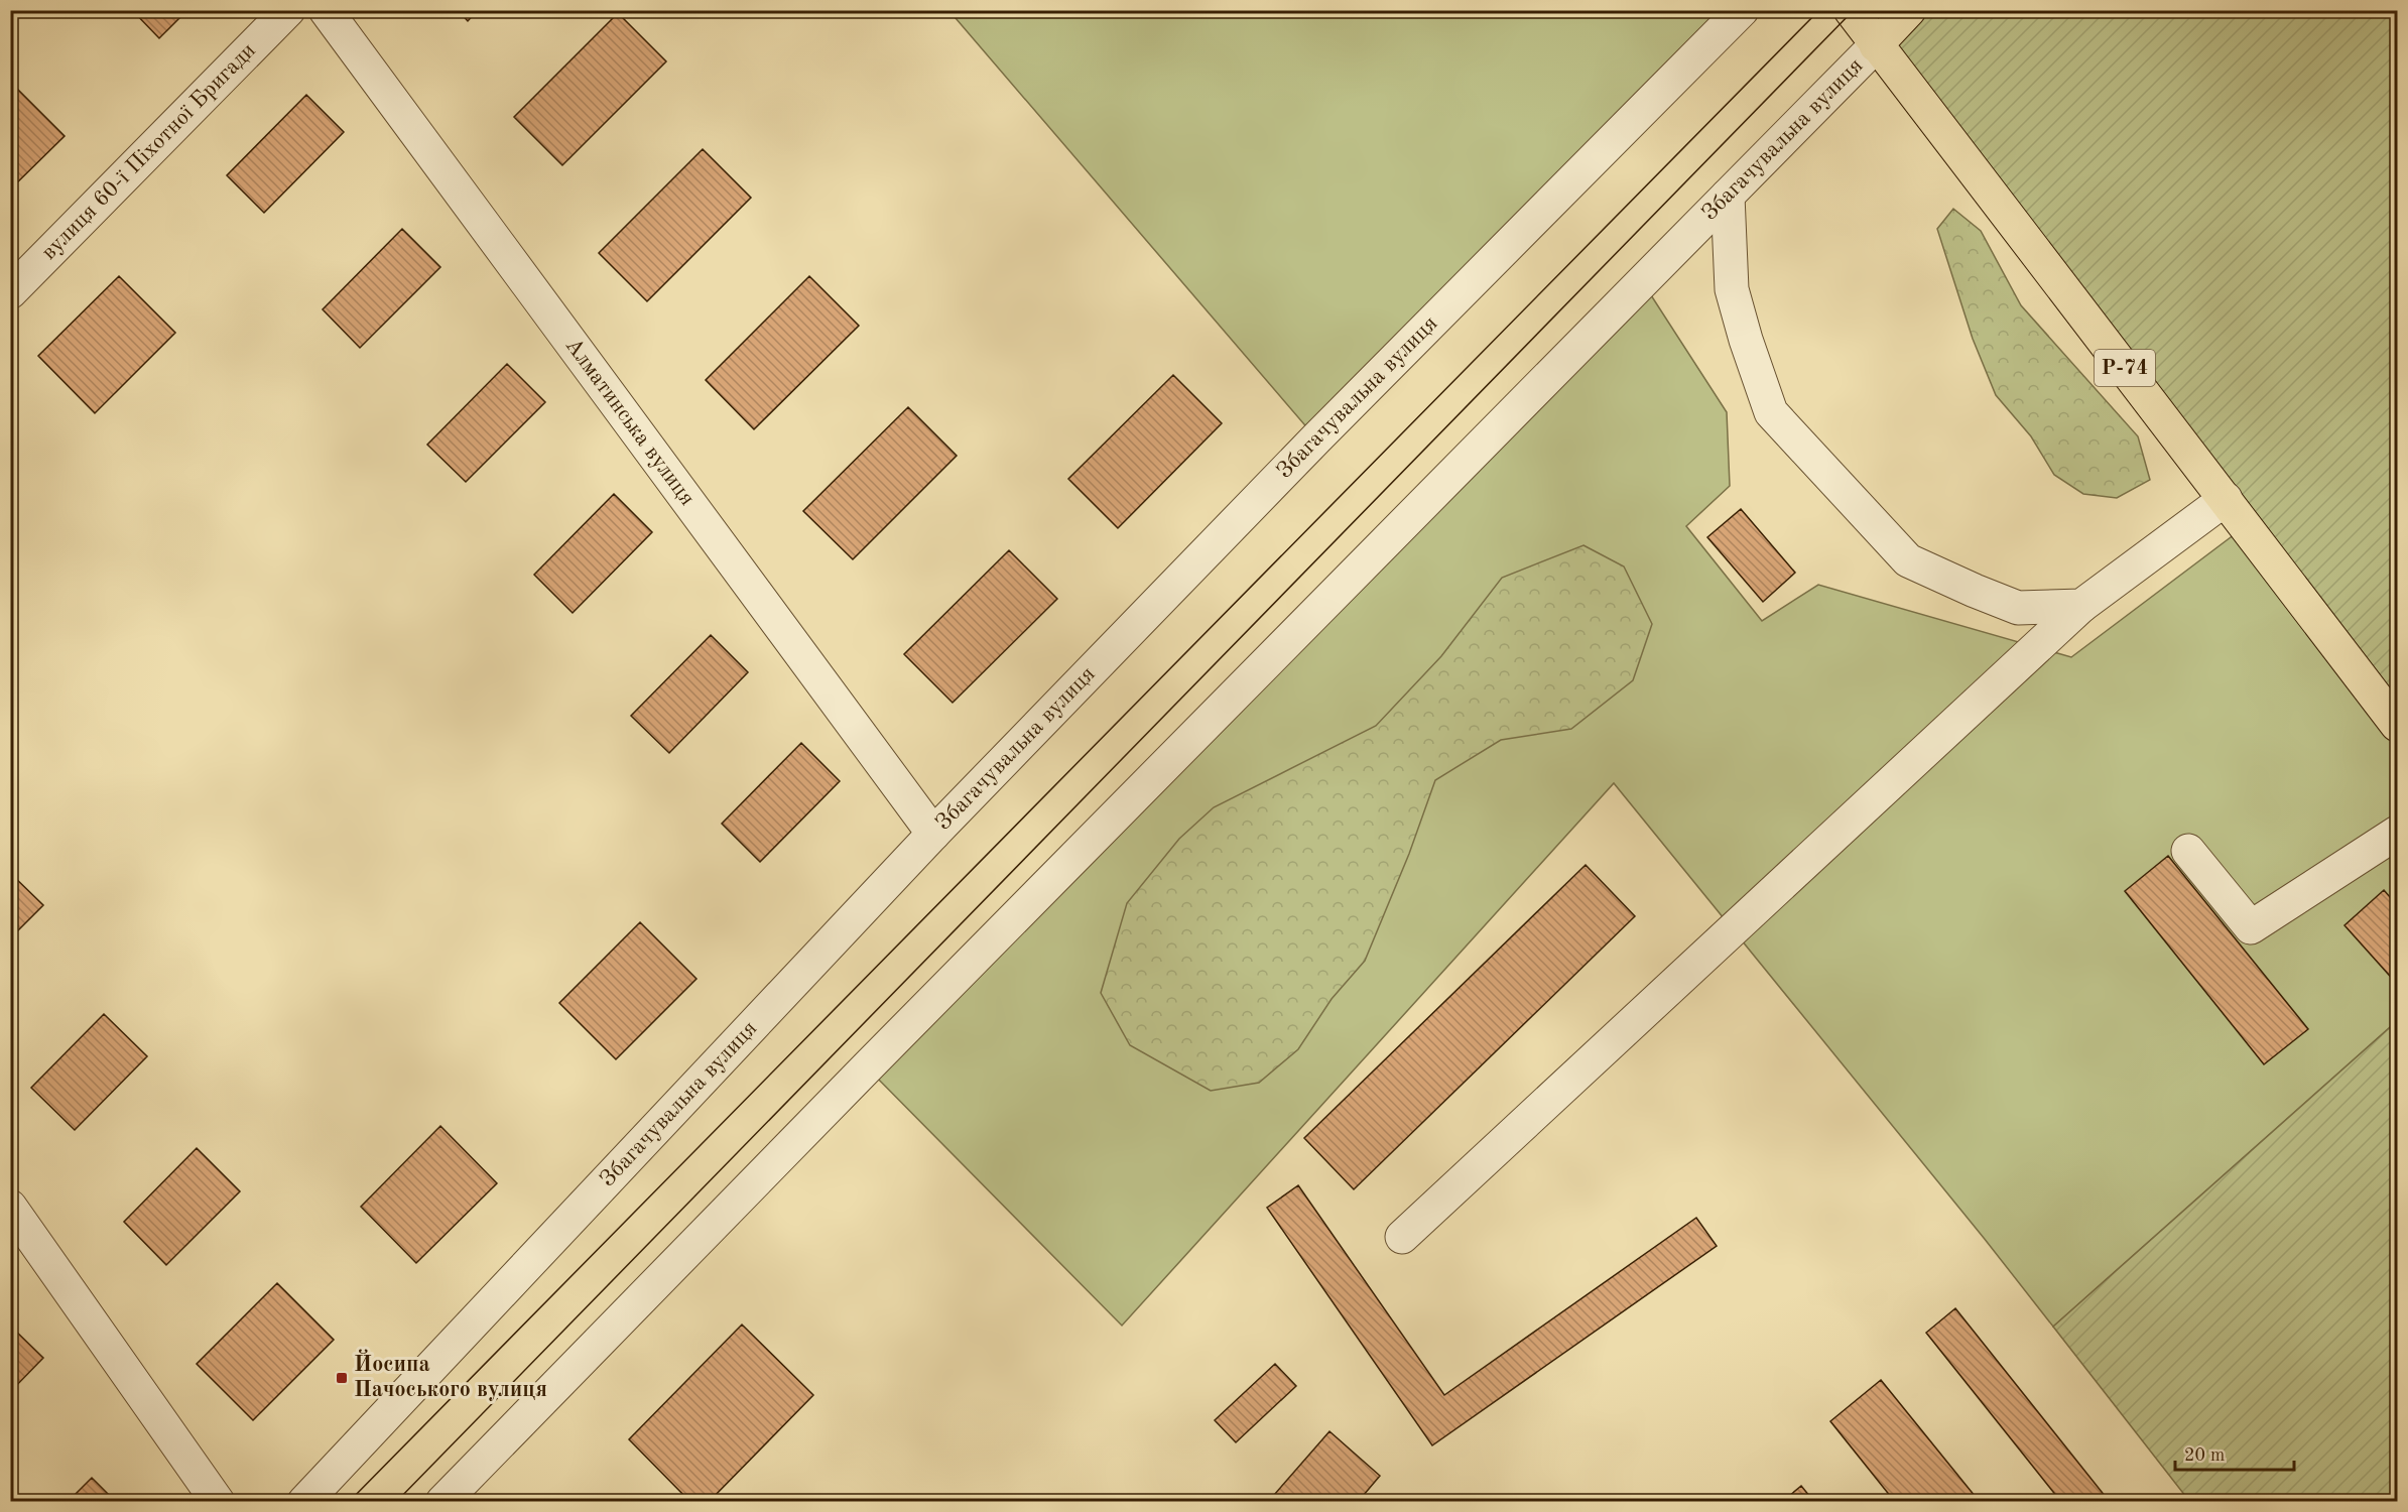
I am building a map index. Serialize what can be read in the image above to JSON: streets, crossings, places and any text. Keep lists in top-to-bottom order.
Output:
{
  "streets": {
    "main road": ["Р-74"],
    "street": ["Збагачувальна вулиця", "вулиця 60-ї Піхотної Бригади", "Алматинська вулиця"]
  },
  "crossings": [
    ["Збагачувальна вулиця", "Р-74"],
    ["Збагачувальна вулиця", "Алматинська вулиця"]
  ],
  "places": {
    "transit": ["Йосипа Пачоського вулиця"]
  },
  "scale_bar": "20 m"
}
